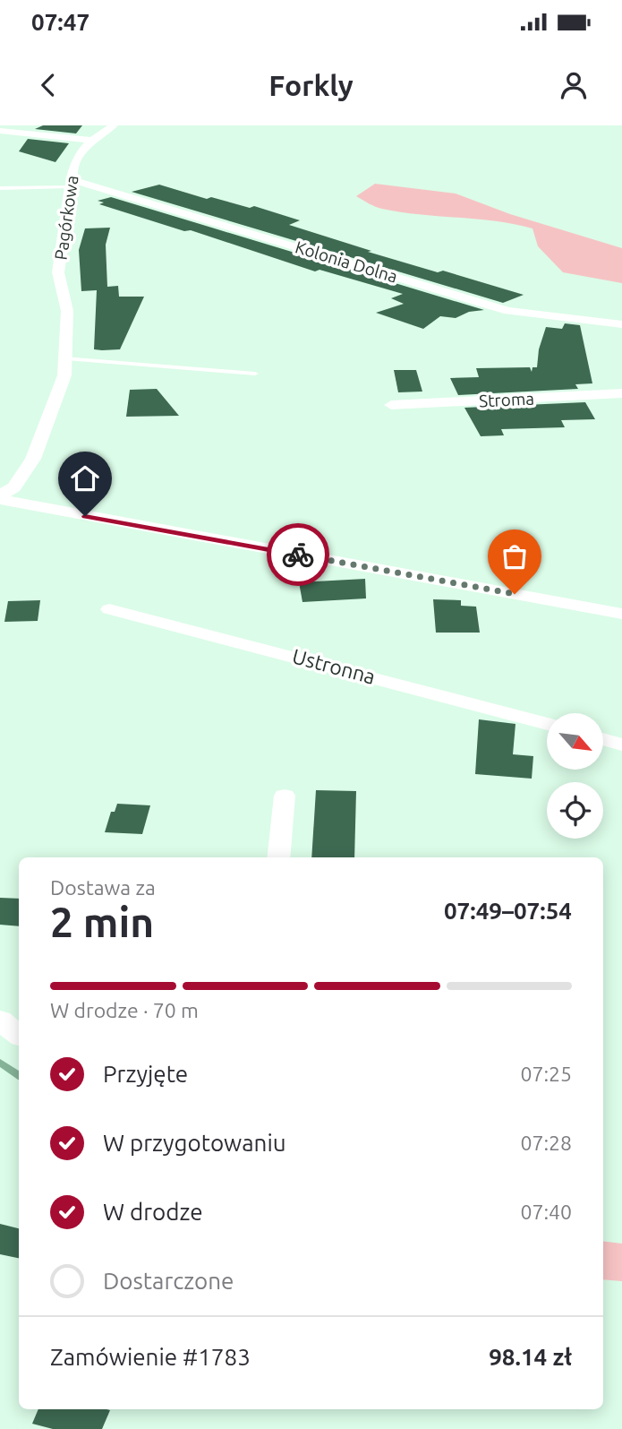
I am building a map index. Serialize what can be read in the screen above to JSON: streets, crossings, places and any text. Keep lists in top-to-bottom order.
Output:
{
  "streets": {
    "street": [
      "Pagórkowa",
      "Kolonia Dolna",
      "Stroma",
      "Ustronna"
    ]
  },
  "crossings": [
    ["Pagórkowa", "Kolonia Dolna"]
  ],
  "north": "bottom right",
  "page": {
    "status": "07:47",
    "header": "Forkly",
    "heading": ["2 min", "Dostawa za", "07:49–07:54"],
    "panel": ["Zamówienie #1783", "98.14 zł"],
    "bar": "W drodze · 70 m",
    "list": [
      ["Przyjęte", "07:25"],
      ["W przygotowaniu", "07:28"],
      ["W drodze", "07:40"],
      "Dostarczone"
    ]
  }
}
